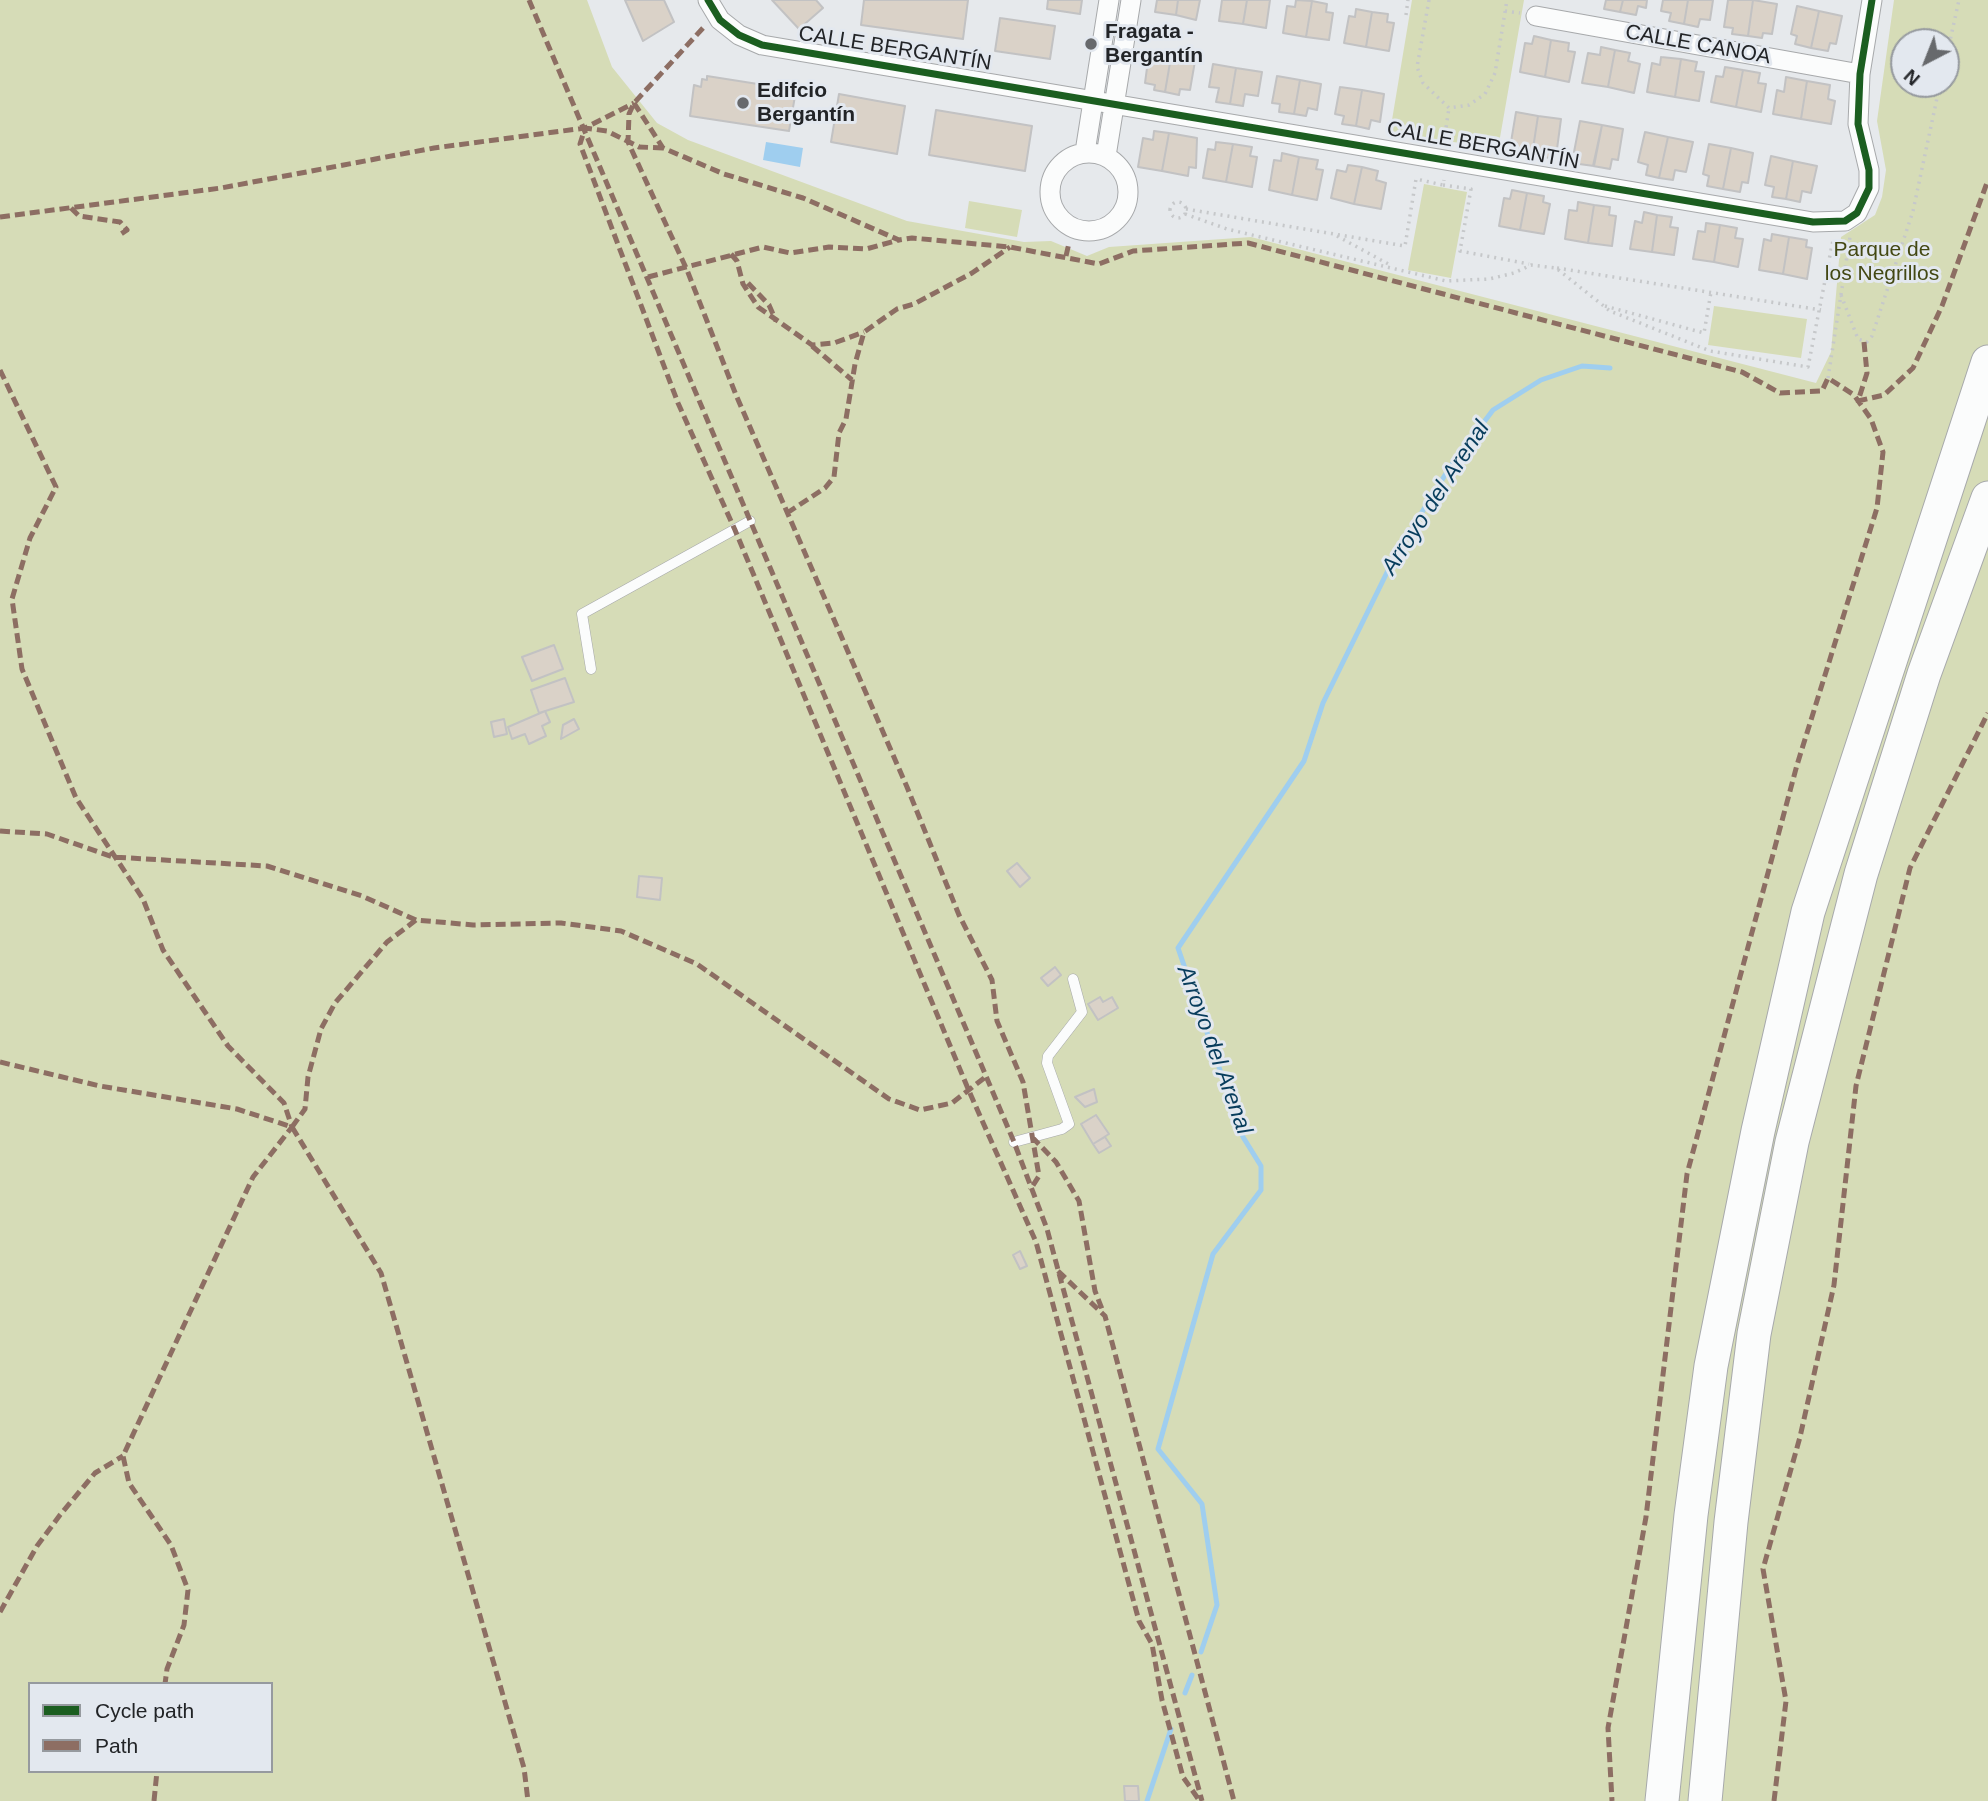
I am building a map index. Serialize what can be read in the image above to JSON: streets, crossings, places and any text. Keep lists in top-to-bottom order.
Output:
{
  "streets": {
    "street": ["CALLE CANOA", "CALLE BERGANTÍN"]
  },
  "water": ["Arroyo del Arenal"],
  "parks": ["Parque de los Negrillos"],
  "places": ["Fragata - Bergantín", "Edifcio Bergantín"],
  "legend": ["Cycle path", "Path"],
  "north": "bottom left"
}
